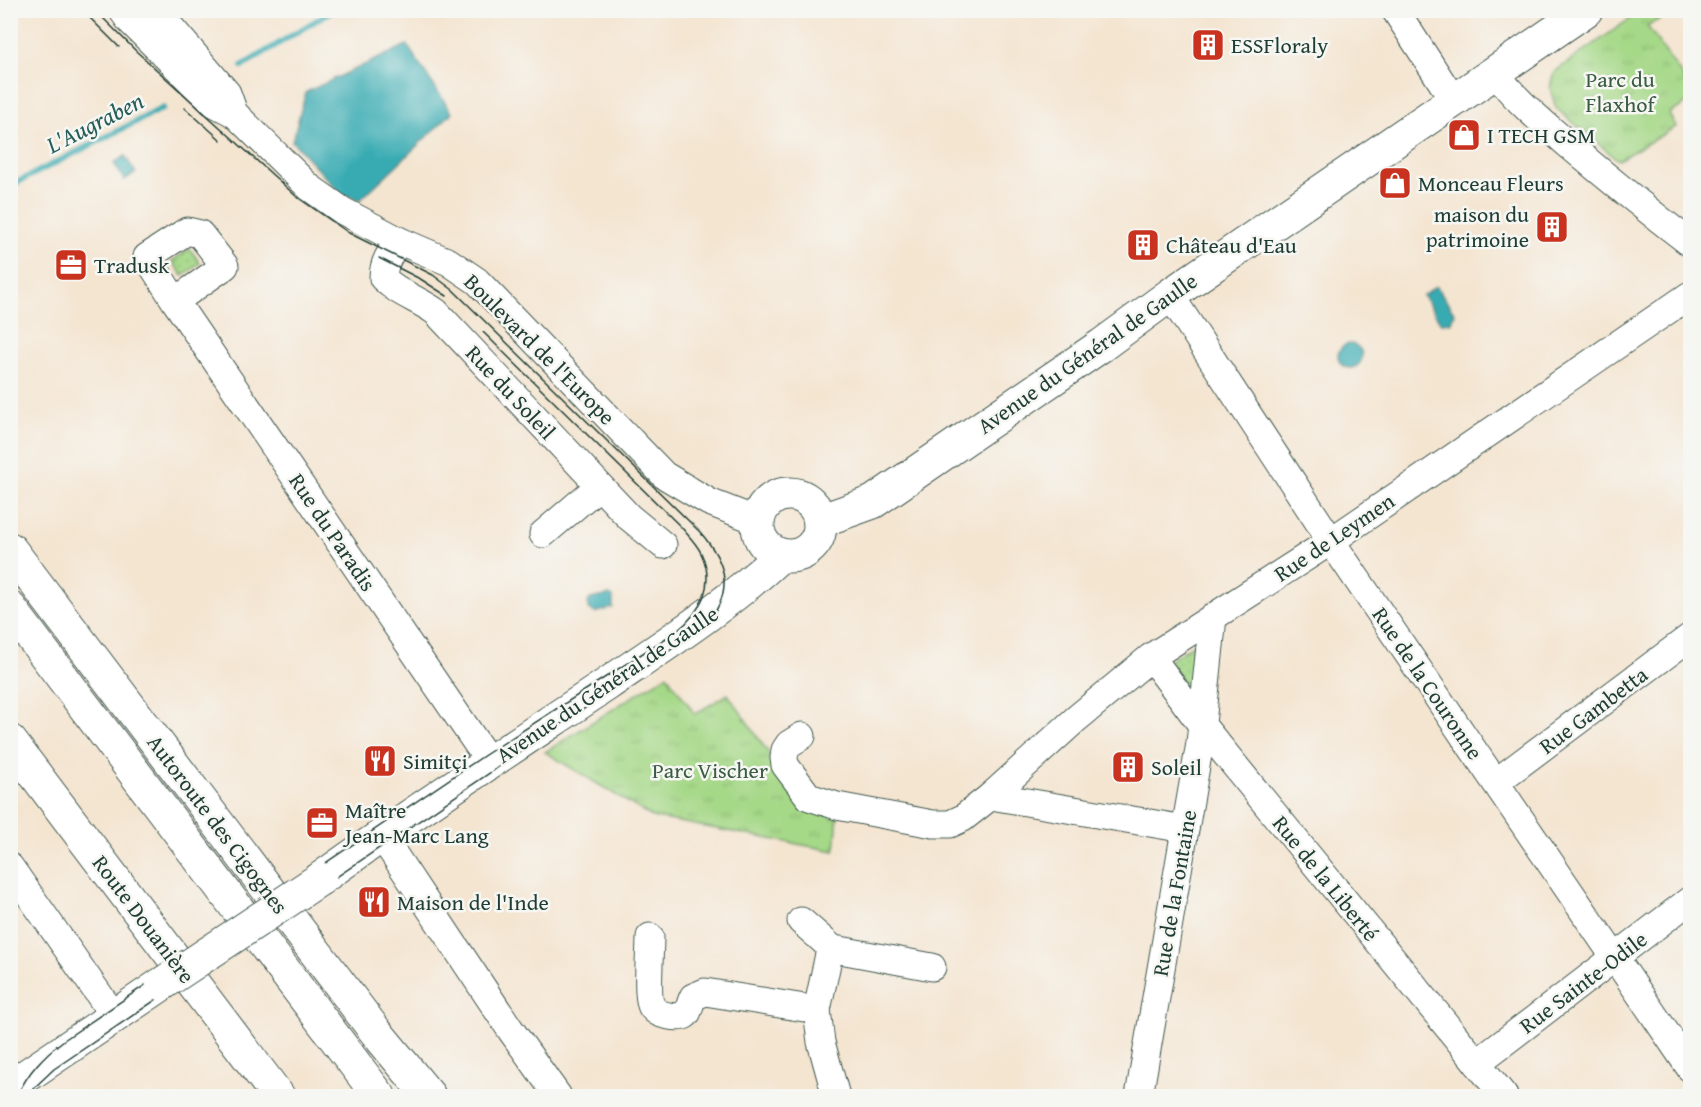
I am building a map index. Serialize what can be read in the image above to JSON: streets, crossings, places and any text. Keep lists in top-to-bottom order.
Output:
{
  "streets": {
    "main road": ["Avenue du Général de Gaulle", "Autoroute des Cigognes", "Route Douanière"],
    "street": [
      "Boulevard de l'Europe",
      "Rue du Soleil",
      "Rue du Paradis",
      "Rue de Leymen",
      "Rue de la Couronne",
      "Rue Gambetta",
      "Rue de la Liberté",
      "Rue de la Fontaine",
      "Rue Sainte-Odile"
    ]
  },
  "crossings": [
    ["Boulevard de l'Europe", "Avenue du Général de Gaulle"],
    ["Boulevard de l'Europe", "Rue du Soleil"],
    ["Avenue du Général de Gaulle", "Rue du Paradis"],
    ["Avenue du Général de Gaulle", "Rue de la Couronne"],
    ["Rue de Leymen", "Rue de la Couronne"],
    ["Rue de Leymen", "Rue de la Liberté"],
    ["Rue de Leymen", "Rue de la Fontaine"],
    ["Rue de la Couronne", "Rue Gambetta"],
    ["Rue de la Couronne", "Rue Sainte-Odile"],
    ["Rue de la Liberté", "Rue de la Fontaine"],
    ["Rue de la Liberté", "Rue Sainte-Odile"]
  ],
  "water": ["L'Augraben"],
  "parks": ["Parc du Flaxhof", "Parc Vischer"],
  "places": {
    "building": [
      "ESSFloraly",
      "maison du patrimoine",
      "Château d'Eau",
      "Soleil"
    ],
    "shop": ["I TECH GSM", "Monceau Fleurs"],
    "office": ["Tradusk", "Maître Jean-Marc Lang"],
    "restaurant": ["Simitçi", "Maison de l'Inde"]
  }
}
